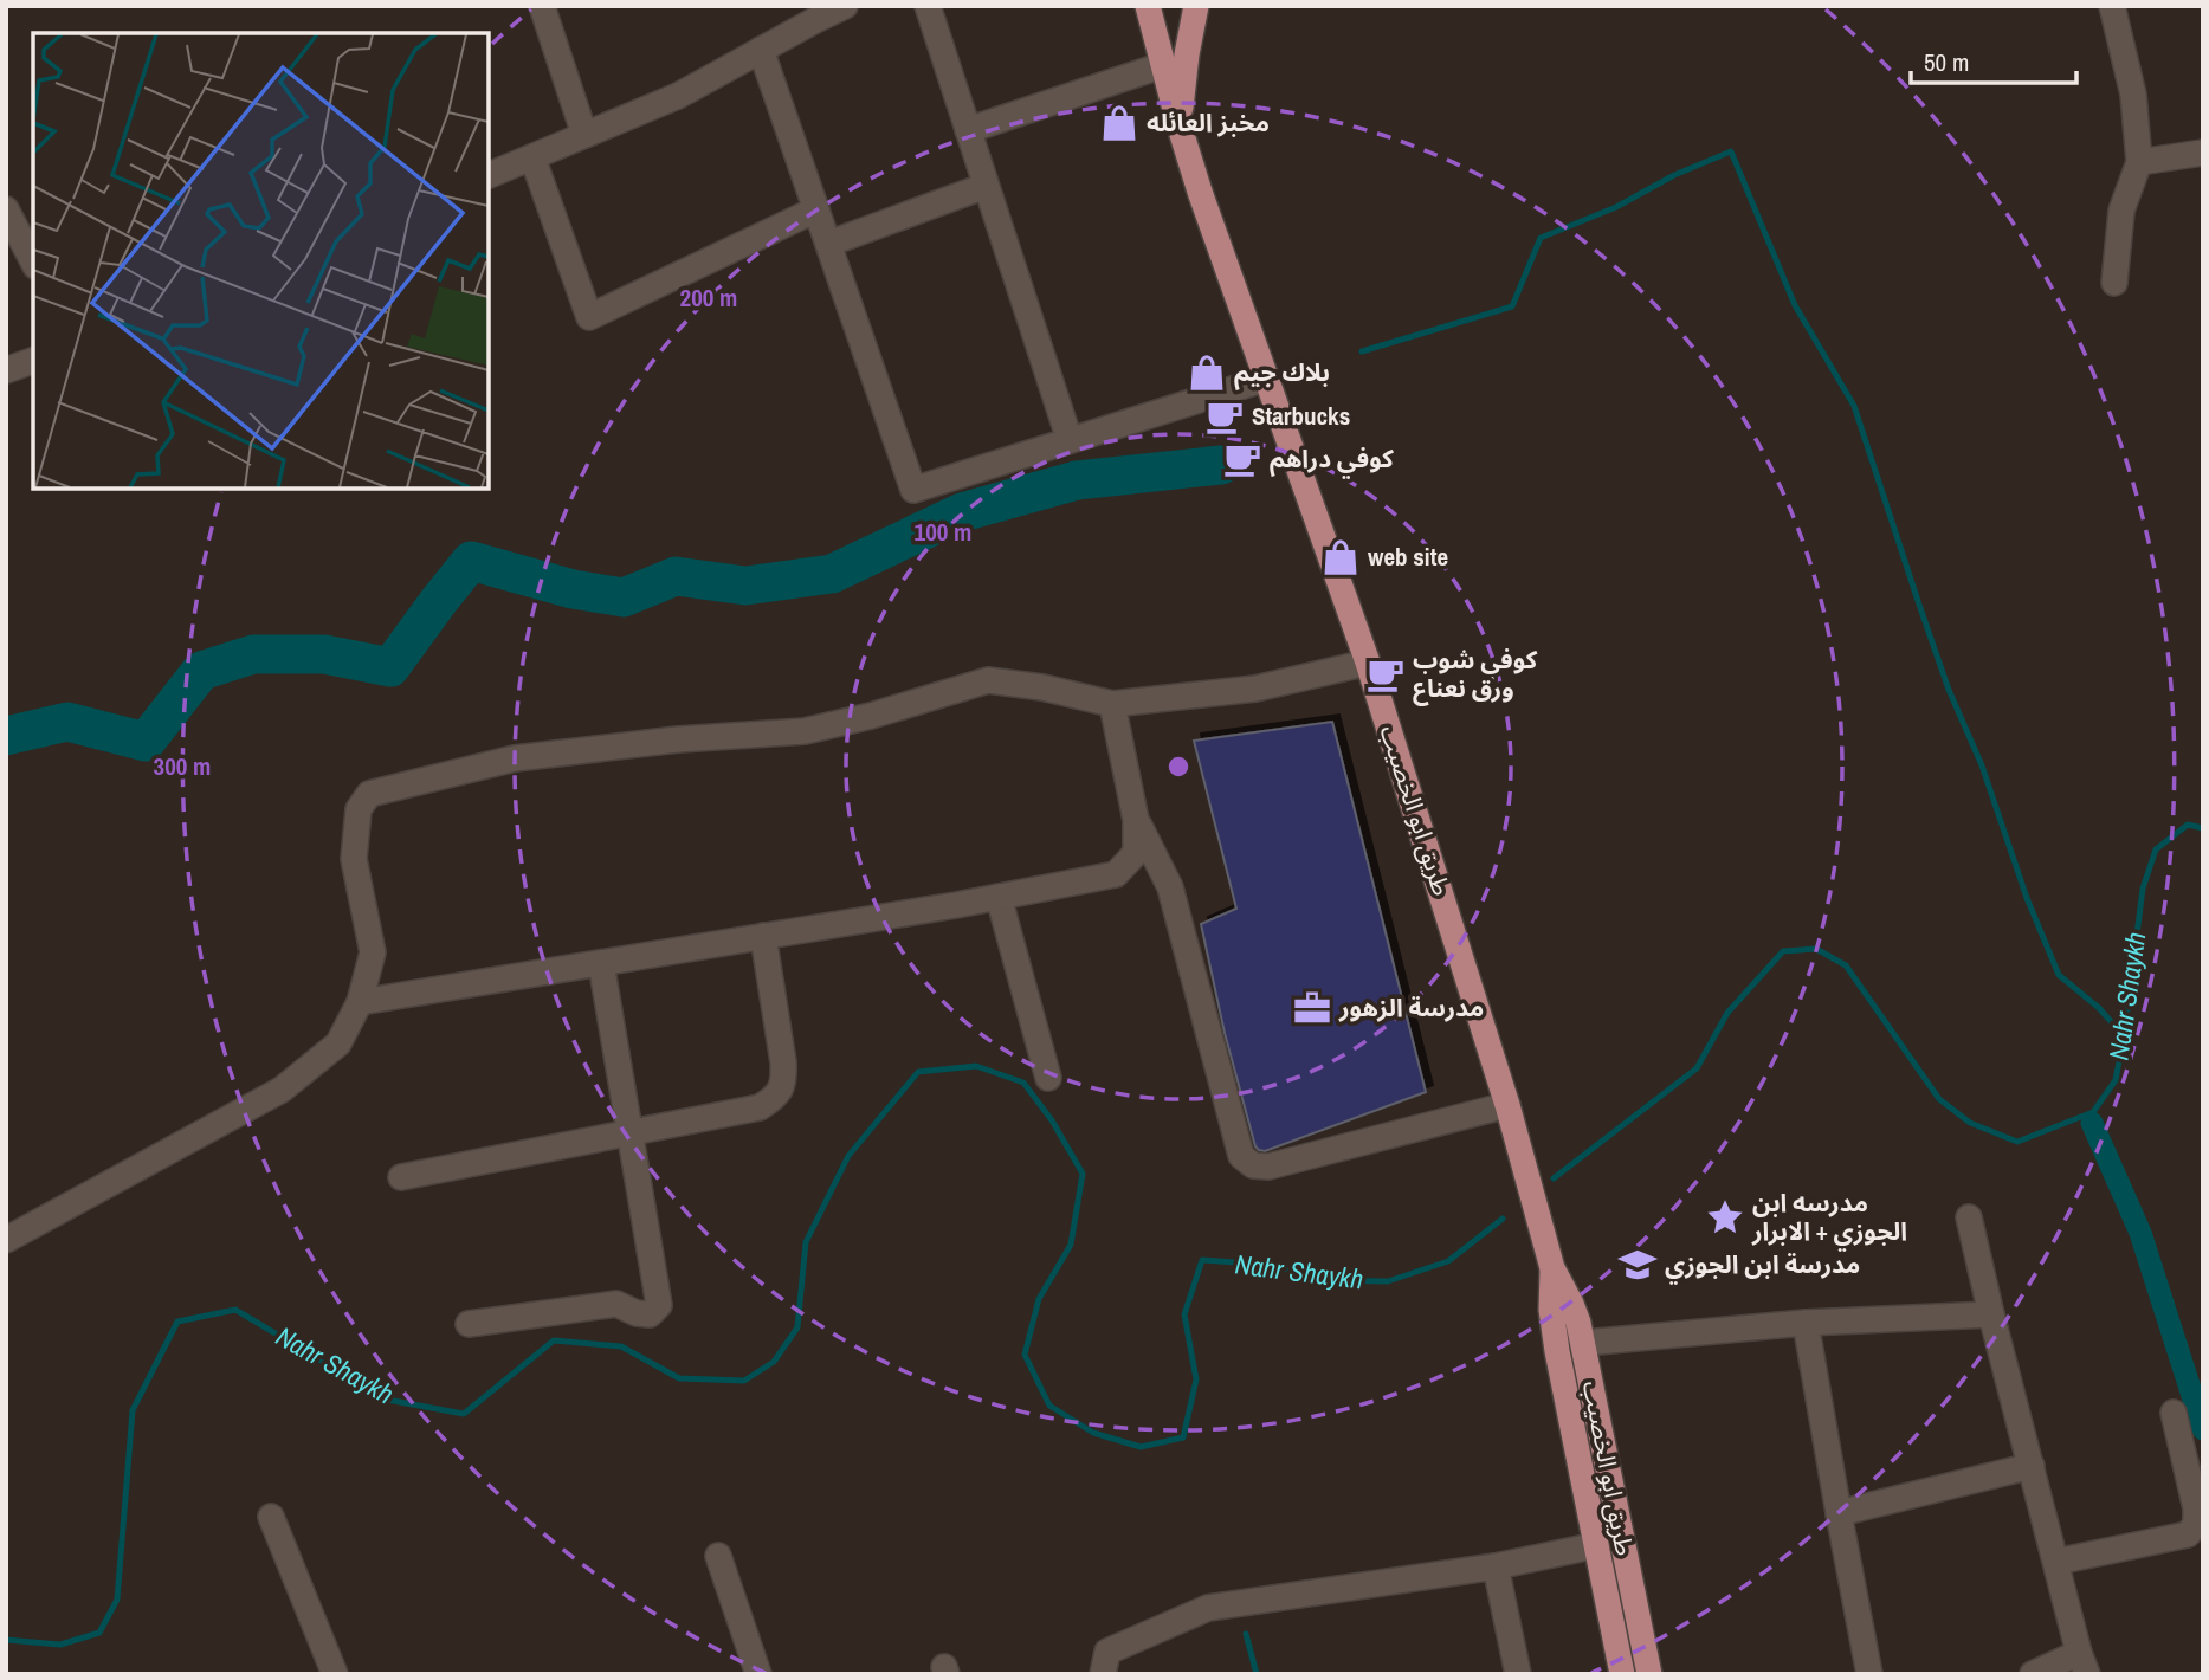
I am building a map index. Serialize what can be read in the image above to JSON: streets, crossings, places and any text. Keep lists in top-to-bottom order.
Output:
{
  "streets": {
    "main road": ["طريق ابو الخصيب"]
  },
  "water": ["Nahr Shaykh"],
  "places": {
    "shop": ["مخبز العائله", "بلاك جيم", "web site"],
    "cafe": ["Starbucks", "كوفي دراهم", "كوفي شوب ورق نعناع"],
    "office": ["مدرسة الزهور"],
    "place": ["مدرسه ابن الجوزي + الابرار"],
    "school or university": ["مدرسة ابن الجوزي"]
  },
  "scale_bar": "50 m",
  "rings": ["200 m", "100 m", "300 m"]
}
